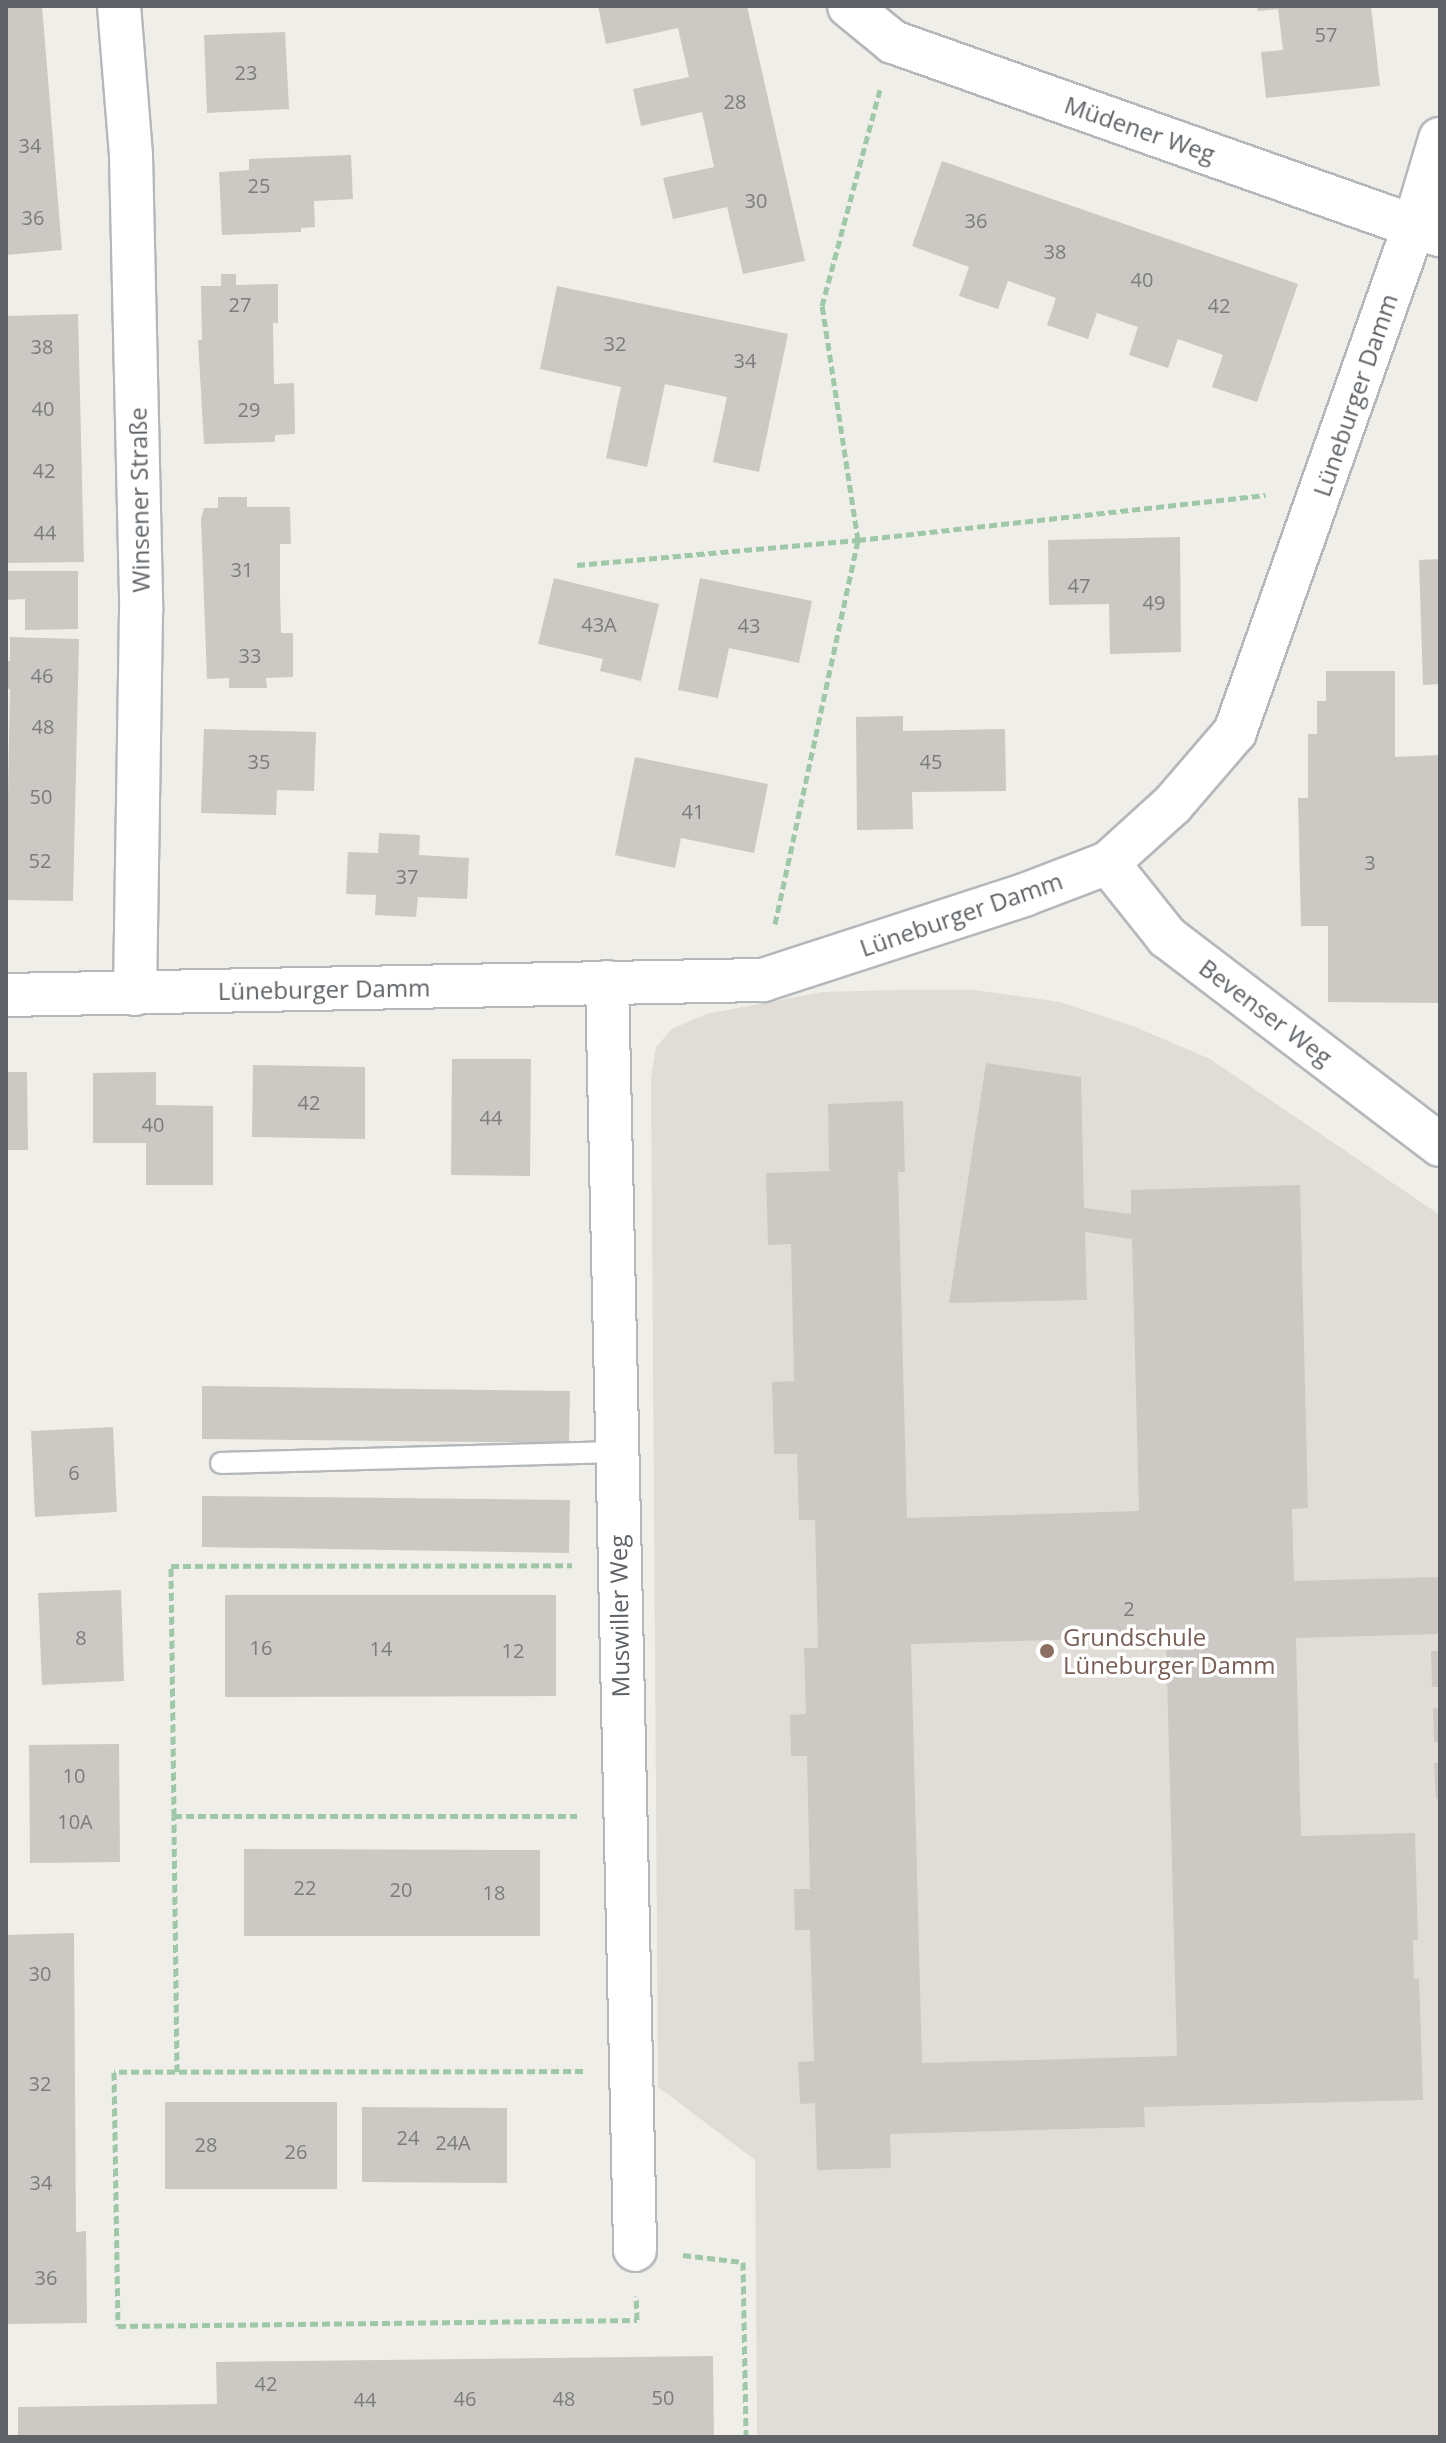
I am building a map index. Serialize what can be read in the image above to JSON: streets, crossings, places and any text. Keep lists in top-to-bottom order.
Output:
{
  "streets": {
    "street": [
      "Müdener Weg",
      "Lüneburger Damm",
      "Winsener Straße",
      "Bevenser Weg",
      "Muswiller Weg"
    ]
  },
  "crossings": [
    ["Müdener Weg", "Lüneburger Damm"],
    ["Lüneburger Damm", "Winsener Straße"],
    ["Lüneburger Damm", "Bevenser Weg"],
    ["Lüneburger Damm", "Muswiller Weg"]
  ],
  "places": ["Grundschule Lüneburger Damm"],
  "house_numbers": [
    "57",
    "23",
    "28",
    "34",
    "25",
    "30",
    "36",
    "36",
    "38",
    "40",
    "27",
    "42",
    "32",
    "38",
    "34",
    "40",
    "29",
    "42",
    "44",
    "31",
    "47",
    "49",
    "43A",
    "43",
    "33",
    "46",
    "48",
    "35",
    "45",
    "50",
    "41",
    "52",
    "3",
    "37",
    "42",
    "44",
    "40",
    "6",
    "2",
    "8",
    "16",
    "14",
    "12",
    "10",
    "10A",
    "22",
    "20",
    "18",
    "30",
    "32",
    "24",
    "24A",
    "28",
    "26",
    "34",
    "36",
    "42",
    "50",
    "46",
    "48",
    "44"
  ]
}
